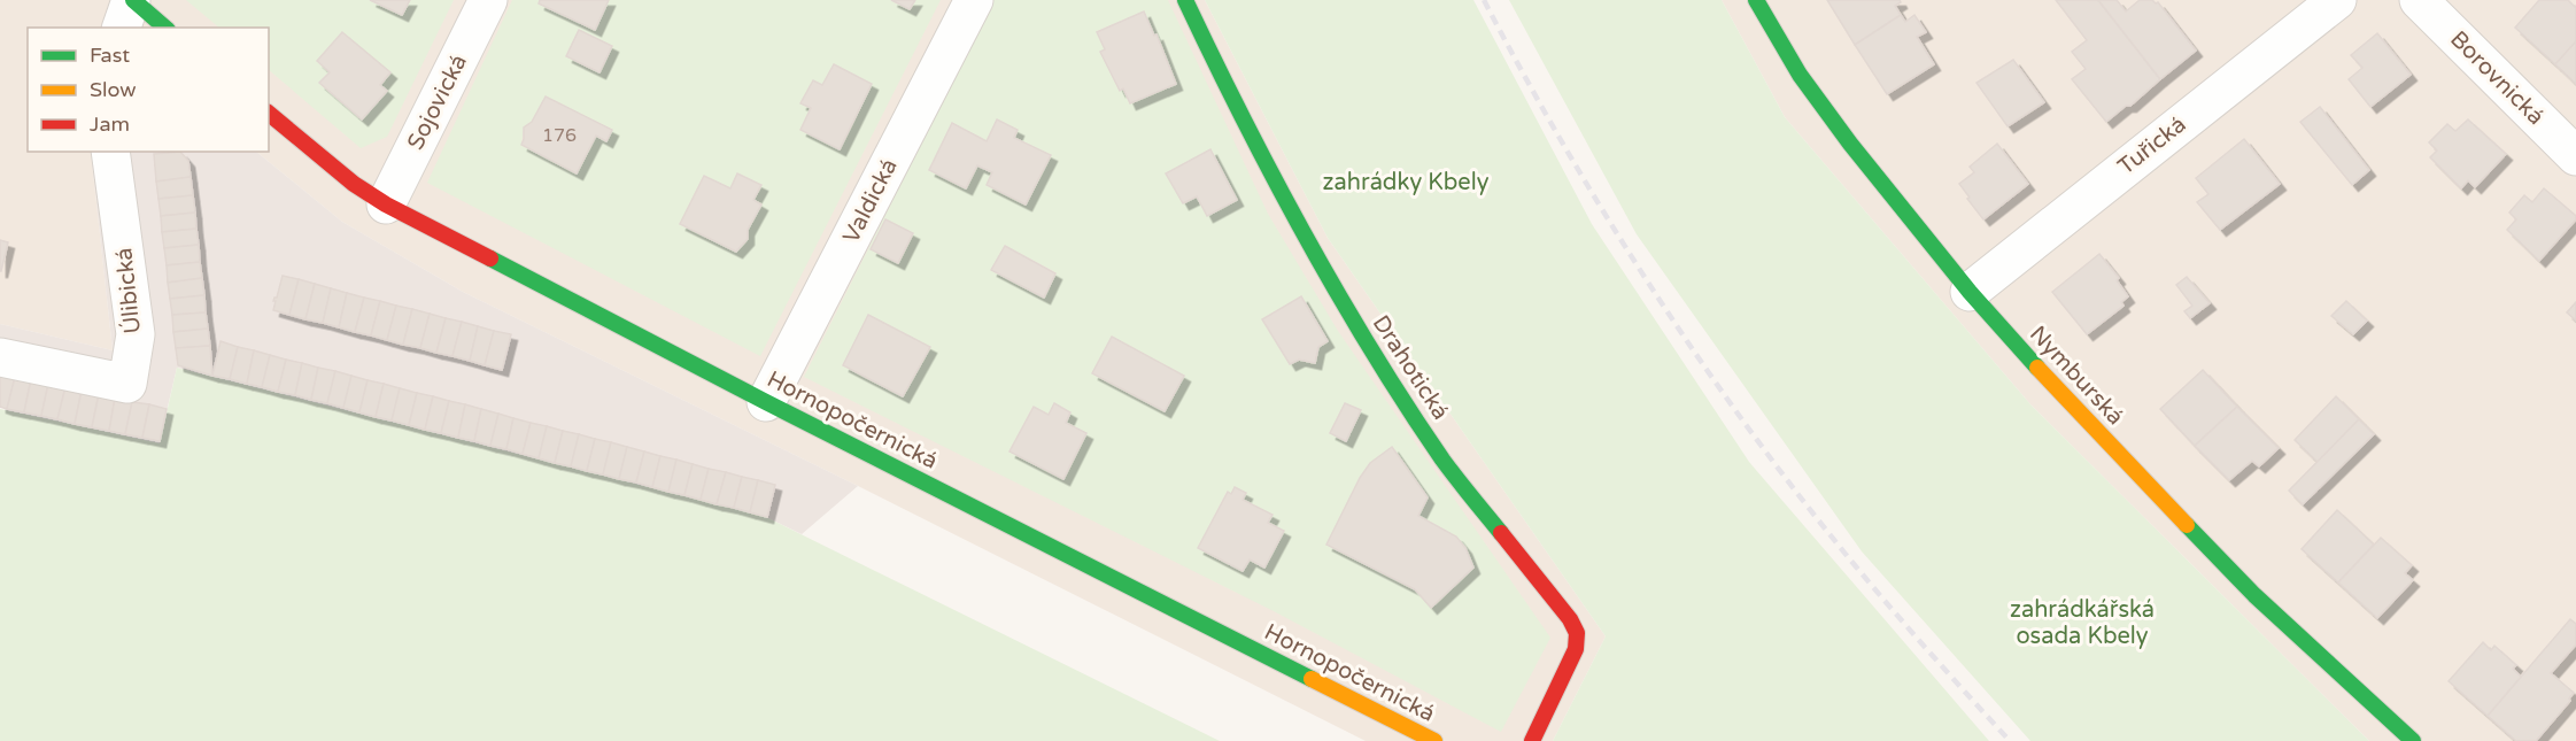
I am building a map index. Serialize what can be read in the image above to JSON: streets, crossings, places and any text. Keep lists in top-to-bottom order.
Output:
{
  "streets": {
    "street": [
      "Borovnická",
      "Sojovická",
      "Tuřická",
      "Valdická",
      "Úlibická",
      "Drahotická",
      "Nymburská",
      "Hornopočernická"
    ]
  },
  "crossings": [
    ["Sojovická", "Hornopočernická"],
    ["Tuřická", "Nymburská"],
    ["Valdická", "Hornopočernická"]
  ],
  "parks": ["zahrádky Kbely", "zahrádkářská osada Kbely"],
  "house_numbers": ["176"],
  "legend": ["Fast", "Slow", "Jam"]
}
